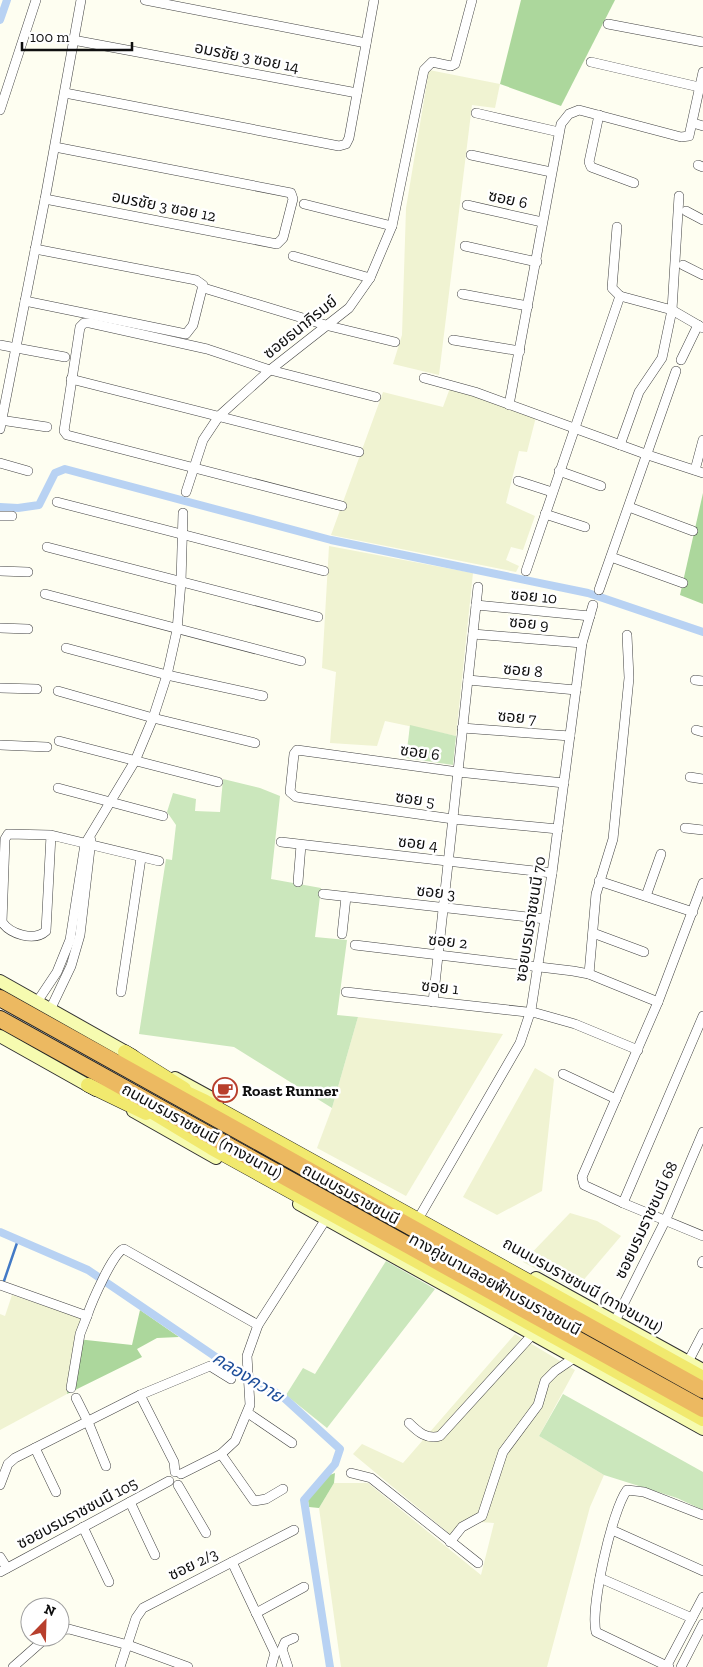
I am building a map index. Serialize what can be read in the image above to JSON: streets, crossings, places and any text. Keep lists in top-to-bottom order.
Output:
{
  "streets": {
    "highway": ["ถนนบรมราชชนนี"],
    "main road": ["ถนนบรมราชชนนี (ทางขนาน)", "ทางคู่ขนานลอยฟ้าบรมราชชนนี"],
    "street": [
      "อมรชัย 3 ซอย 14",
      "ซอย 6",
      "อมรชัย 3 ซอย 12",
      "ซอยธนาภิรมย์",
      "ซอย 10",
      "ซอย 9",
      "ซอย 8",
      "ซอย 7",
      "ซอย 5",
      "ซอย 4",
      "ซอย 3",
      "ซอยบรมราชชนนี 70",
      "ซอย 2",
      "ซอย 1",
      "ซอยบรมราชชนนี 68",
      "ซอยบรมราชชนนี 105",
      "ซอย 2/3"
    ]
  },
  "crossings": [
    ["ซอย 6", "ซอย 5"],
    ["ซอย 6", "ซอยบรมราชชนนี 70"],
    ["ซอย 10", "ซอยบรมราชชนนี 70"],
    ["ซอย 9", "ซอยบรมราชชนนี 70"],
    ["ซอย 8", "ซอยบรมราชชนนี 70"],
    ["ซอย 7", "ซอยบรมราชชนนี 70"],
    ["ซอย 5", "ซอยบรมราชชนนี 70"],
    ["ซอย 4", "ซอยบรมราชชนนี 70"],
    ["ซอย 3", "ซอยบรมราชชนนี 70"],
    ["ซอยบรมราชชนนี 70", "ซอย 2"],
    ["ซอยบรมราชชนนี 70", "ซอย 1"],
    ["ซอยบรมราชชนนี 70", "ถนนบรมราชชนนี (ทางขนาน)"],
    ["ถนนบรมราชชนนี (ทางขนาน)", "ถนนบรมราชชนนี"],
    ["ถนนบรมราชชนนี (ทางขนาน)", "ซอยบรมราชชนนี 68"],
    ["ถนนบรมราชชนนี (ทางขนาน)", "ทางคู่ขนานลอยฟ้าบรมราชชนนี"],
    ["ถนนบรมราชชนนี (ทางขนาน)", "ซอยบรมราชชนนี 105"],
    ["ถนนบรมราชชนนี", "ทางคู่ขนานลอยฟ้าบรมราชชนนี"]
  ],
  "water": ["คลองควาย"],
  "places": {
    "cafe": ["Roast Runner"]
  },
  "scale_bar": "100 m",
  "north": "top right"
}
